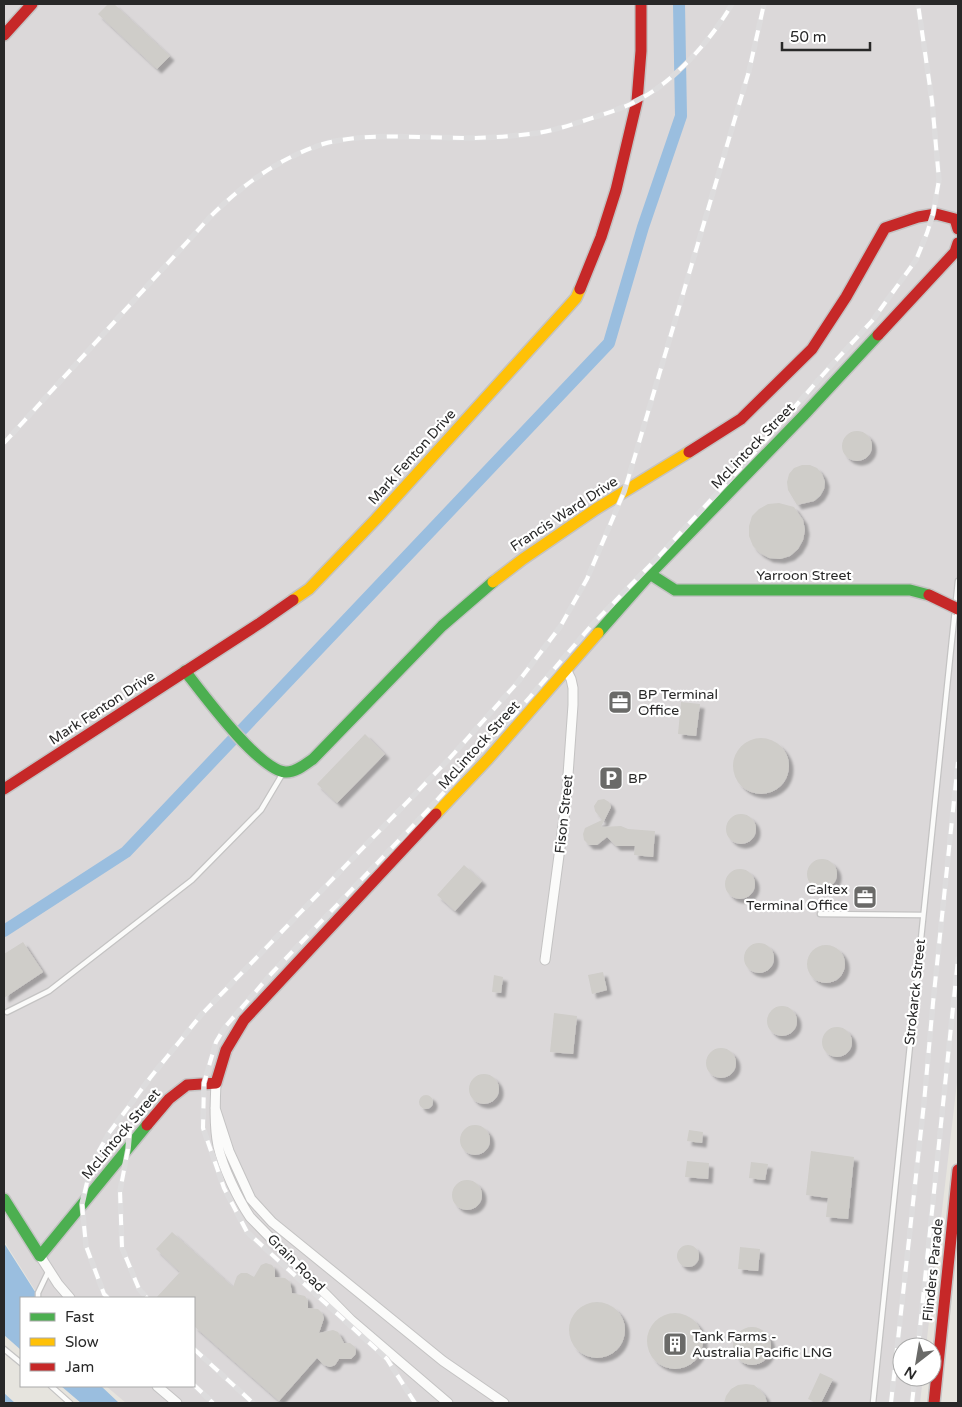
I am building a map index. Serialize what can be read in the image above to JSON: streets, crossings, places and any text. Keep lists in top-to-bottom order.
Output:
{
  "streets": {
    "street": [
      "McLintock Street",
      "Mark Fenton Drive",
      "Francis Ward Drive",
      "Yarroon Street",
      "Fison Street",
      "Grain Road",
      "Flinders Parade"
    ],
    "lane": ["Strokarck Street"]
  },
  "crossings": [
    ["McLintock Street", "Yarroon Street"],
    ["McLintock Street", "Fison Street"],
    ["McLintock Street", "Grain Road"]
  ],
  "places": {
    "office": ["BP Terminal Office", "Caltex Terminal Office"],
    "parking": ["BP"],
    "building": ["Tank Farms - Australia Pacific LNG"]
  },
  "legend": ["Fast", "Slow", "Jam"],
  "scale_bar": "50 m",
  "north": "bottom left"
}
